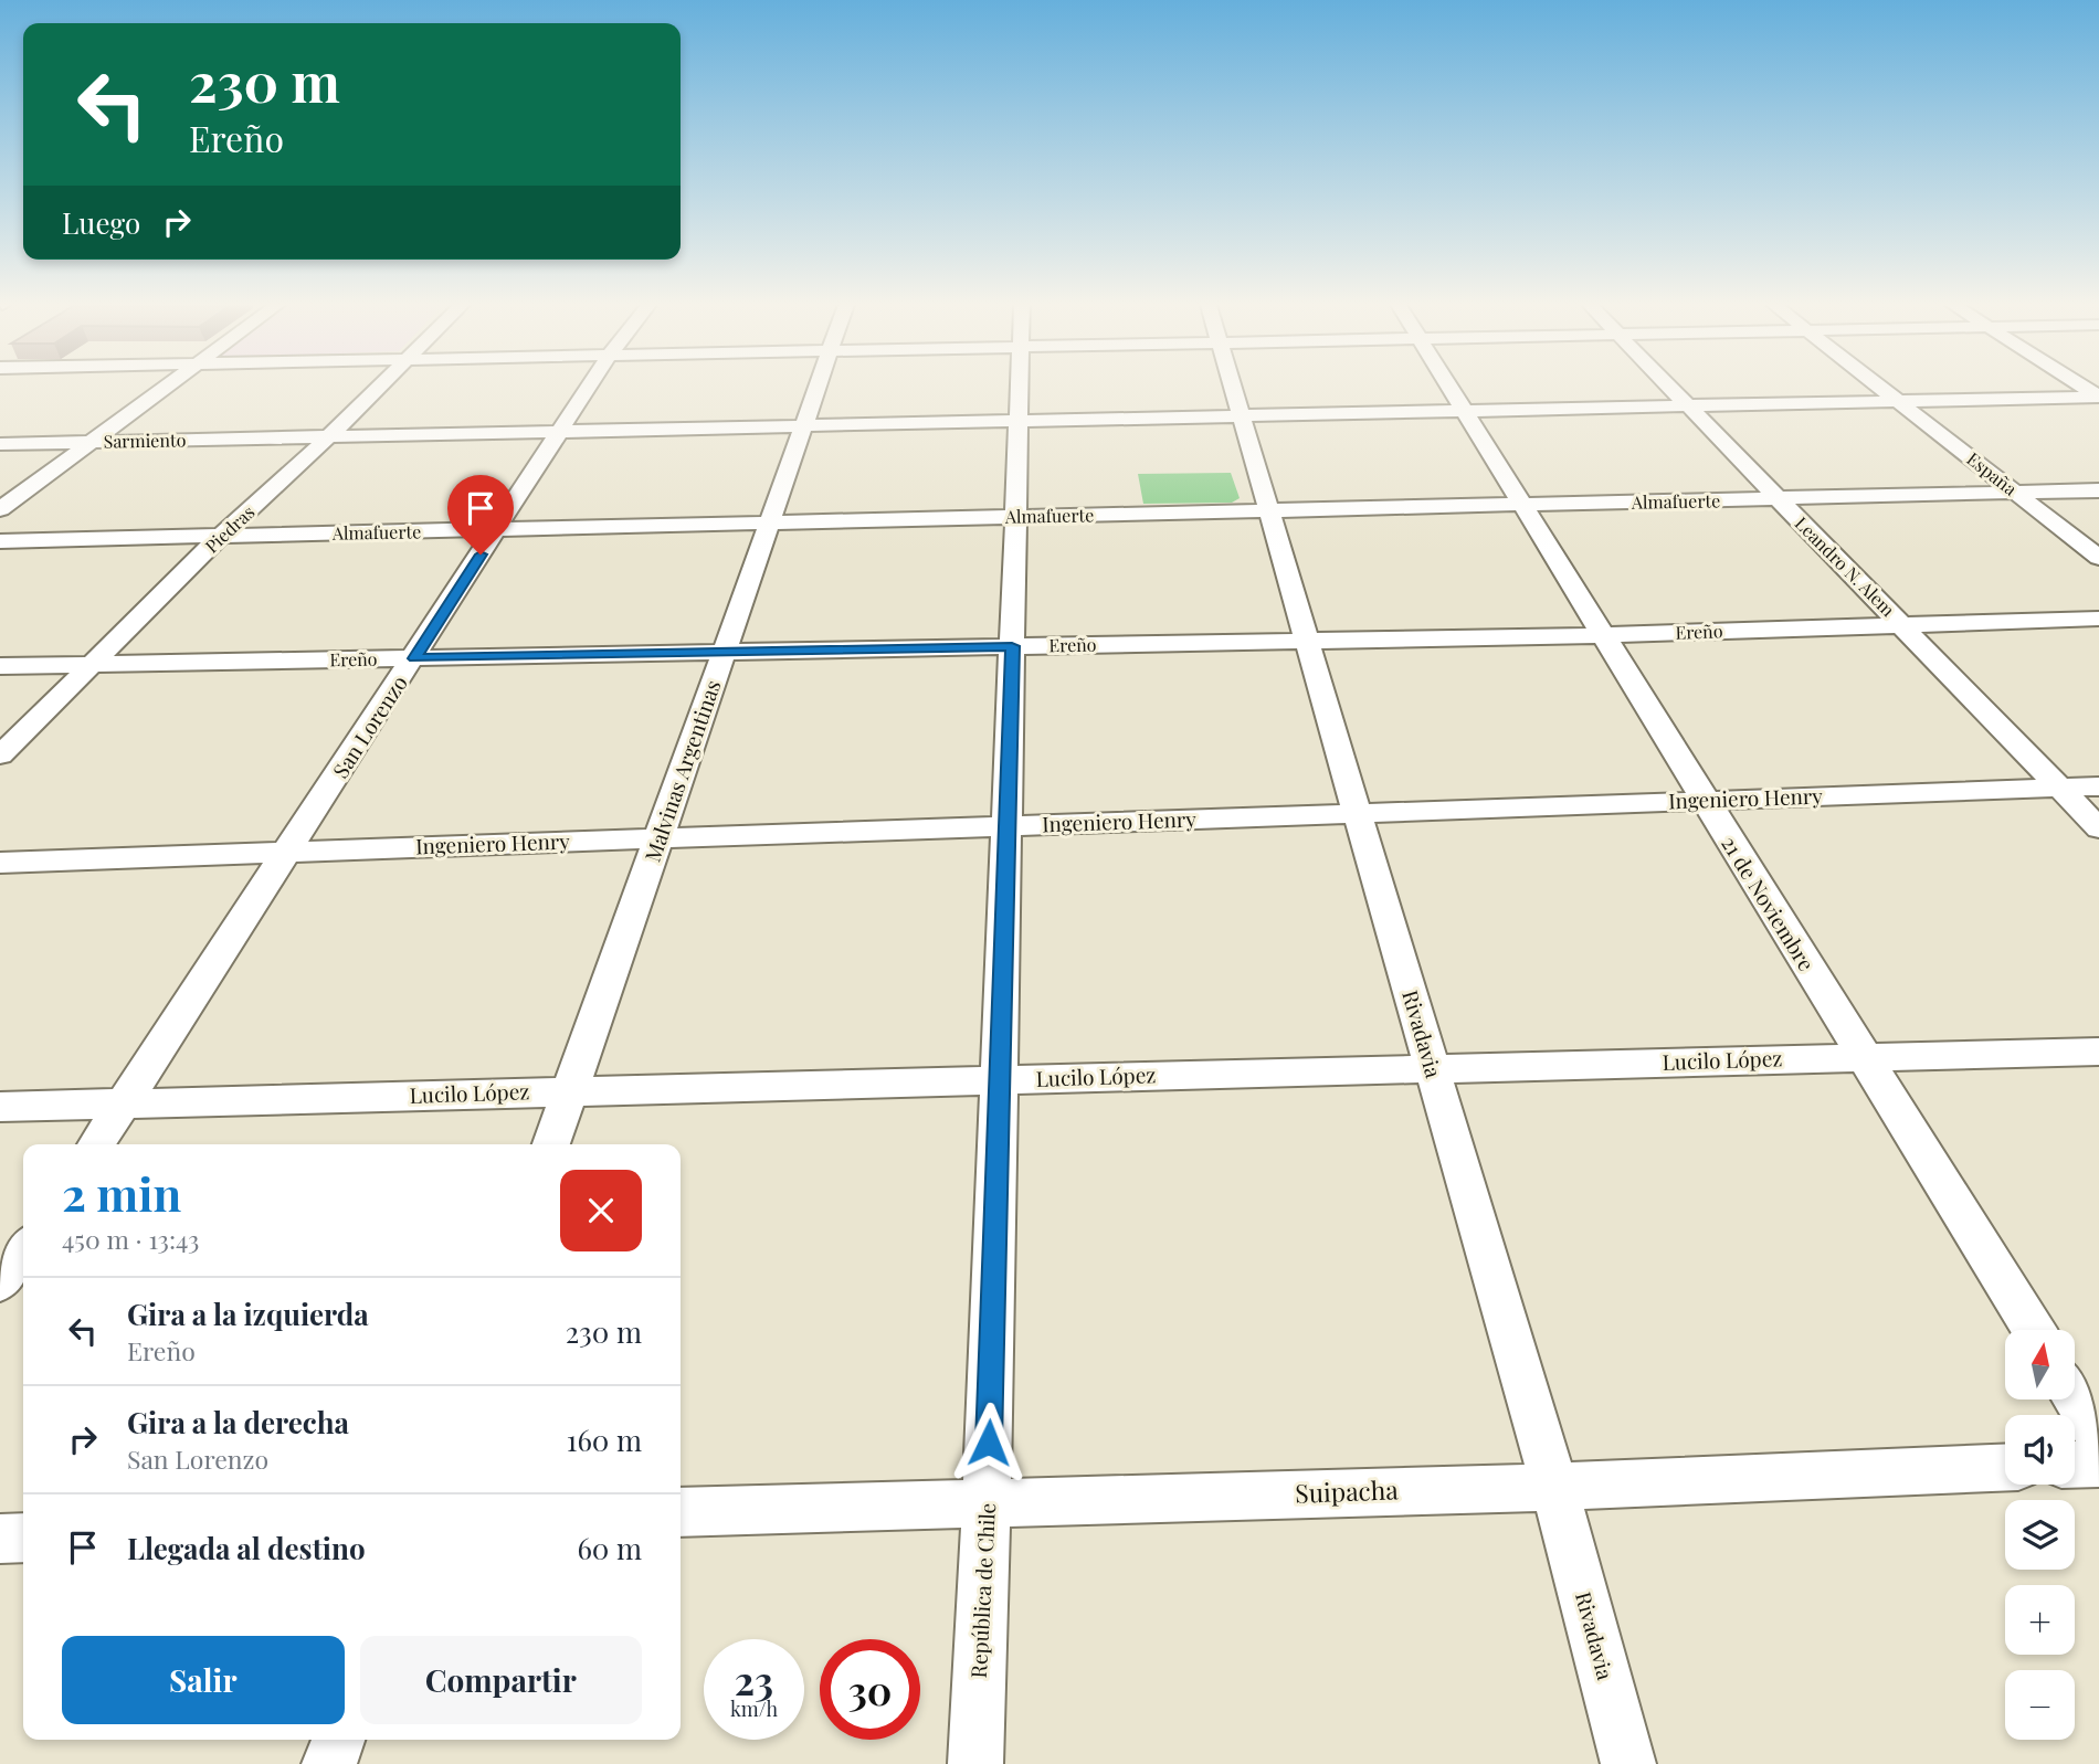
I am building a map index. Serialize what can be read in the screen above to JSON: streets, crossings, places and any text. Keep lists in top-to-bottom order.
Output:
{
  "streets": {
    "street": [
      "Sarmiento",
      "España",
      "Almafuerte",
      "Piedras",
      "Leandro N. Alem",
      "Ereño",
      "San Lorenzo",
      "Malvinas Argentinas",
      "Ingeniero Henry",
      "21 de Noviembre",
      "Rivadavia",
      "Lucilo López",
      "Suipacha",
      "República de Chile"
    ]
  },
  "crossings": [
    ["Sarmiento", "España"],
    ["Sarmiento", "Piedras"],
    ["Sarmiento", "Leandro N. Alem"],
    ["Sarmiento", "San Lorenzo"],
    ["Sarmiento", "Malvinas Argentinas"],
    ["Sarmiento", "21 de Noviembre"],
    ["Sarmiento", "Rivadavia"],
    ["Sarmiento", "República de Chile"],
    ["España", "Almafuerte"],
    ["Almafuerte", "Piedras"],
    ["Almafuerte", "Leandro N. Alem"],
    ["Almafuerte", "San Lorenzo"],
    ["Almafuerte", "Malvinas Argentinas"],
    ["Almafuerte", "21 de Noviembre"],
    ["Almafuerte", "Rivadavia"],
    ["Almafuerte", "República de Chile"],
    ["Piedras", "Ereño"],
    ["Leandro N. Alem", "Ereño"],
    ["Leandro N. Alem", "Ingeniero Henry"],
    ["Ereño", "San Lorenzo"],
    ["Ereño", "Malvinas Argentinas"],
    ["Ereño", "21 de Noviembre"],
    ["Ereño", "Rivadavia"],
    ["Ereño", "República de Chile"],
    ["San Lorenzo", "Ingeniero Henry"],
    ["San Lorenzo", "Lucilo López"],
    ["Malvinas Argentinas", "Ingeniero Henry"],
    ["Malvinas Argentinas", "Lucilo López"],
    ["Ingeniero Henry", "21 de Noviembre"],
    ["Ingeniero Henry", "Rivadavia"],
    ["Ingeniero Henry", "República de Chile"],
    ["21 de Noviembre", "Lucilo López"],
    ["Rivadavia", "Lucilo López"],
    ["Rivadavia", "Suipacha"],
    ["Lucilo López", "República de Chile"],
    ["Suipacha", "República de Chile"]
  ],
  "north": "top",
  "page": {
    "turn": ["230 m", "Ereño"],
    "then": "Luego",
    "heading": ["2 min", "450 m · 13:43"],
    "list": [
      {
        "name": "Gira a la izquierda",
        "note": "Ereño",
        "value": "230 m"
      },
      {
        "name": "Gira a la derecha",
        "note": "San Lorenzo",
        "value": "160 m"
      },
      {
        "name": "Llegada al destino",
        "value": "60 m"
      }
    ],
    "map_buttons": ["+", "−"],
    "buttons": ["Salir", "Compartir"],
    "speed": "23 km/h",
    "limit": "30"
  }
}
